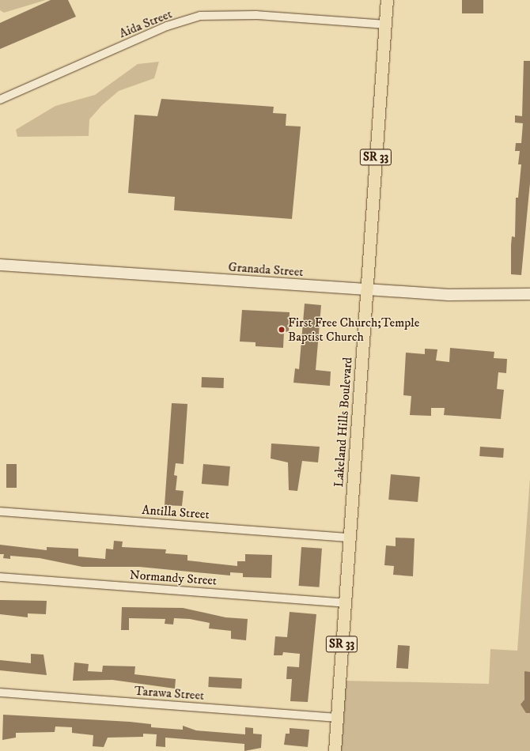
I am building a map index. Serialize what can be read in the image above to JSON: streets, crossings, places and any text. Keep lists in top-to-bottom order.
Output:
{
  "streets": {
    "main road": ["SR 33", "Lakeland Hills Boulevard"],
    "street": [
      "Aida Street",
      "Granada Street",
      "Antilla Street",
      "Normandy Street",
      "Tarawa Street"
    ]
  },
  "crossings": [
    ["Aida Street", "Lakeland Hills Boulevard"],
    ["Granada Street", "Lakeland Hills Boulevard"],
    ["Lakeland Hills Boulevard", "Antilla Street"],
    ["Lakeland Hills Boulevard", "Normandy Street"],
    ["Lakeland Hills Boulevard", "Tarawa Street"]
  ],
  "places": ["First Free Church;Temple Baptist Church"]
}
